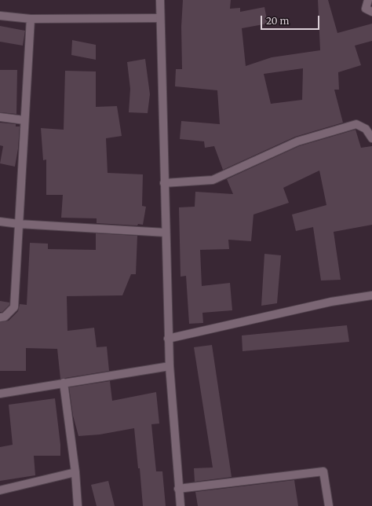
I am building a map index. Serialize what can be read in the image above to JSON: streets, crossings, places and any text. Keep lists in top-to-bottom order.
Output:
{
  "scale_bar": "20 m"
}
